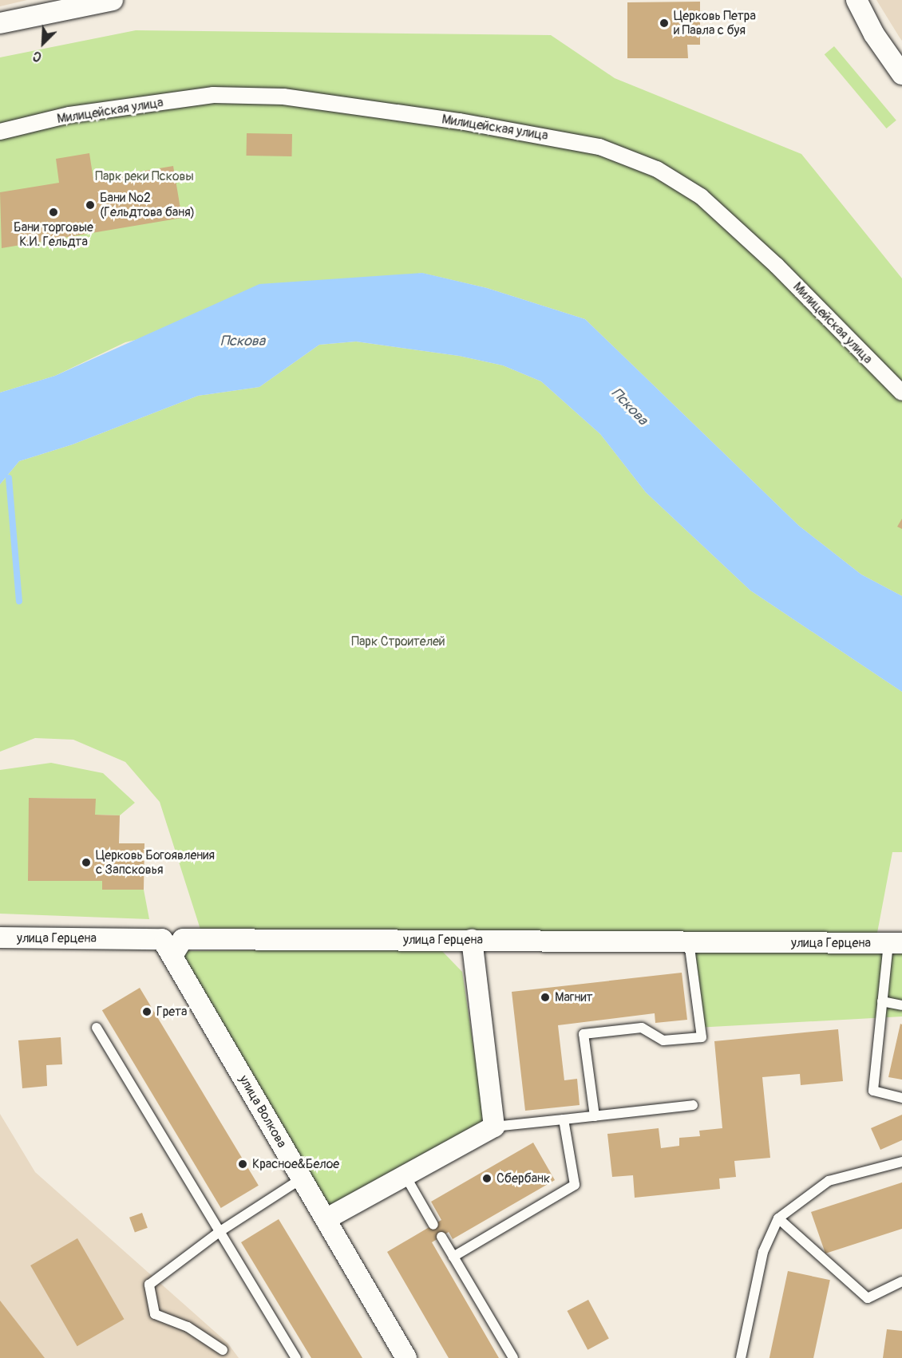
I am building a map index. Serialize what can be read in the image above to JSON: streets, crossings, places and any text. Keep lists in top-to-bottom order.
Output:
{
  "streets": {
    "street": ["Милицейская улица", "улица Герцена", "улица Волкова"]
  },
  "crossings": [
    ["улица Герцена", "улица Волкова"]
  ],
  "water": ["Пскова"],
  "parks": ["Парк реки Псковы", "Парк Строителей"],
  "places": [
    "Церковь Петра и Павла с буя",
    "Бани №2 (Гельдтова баня)",
    "Бани торговые К.И. Гельдта",
    "Церковь Богоявления с Запсковья",
    "Магнит",
    "Грета",
    "Красное&Белое",
    "Сбербанк"
  ],
  "north": "bottom left"
}
